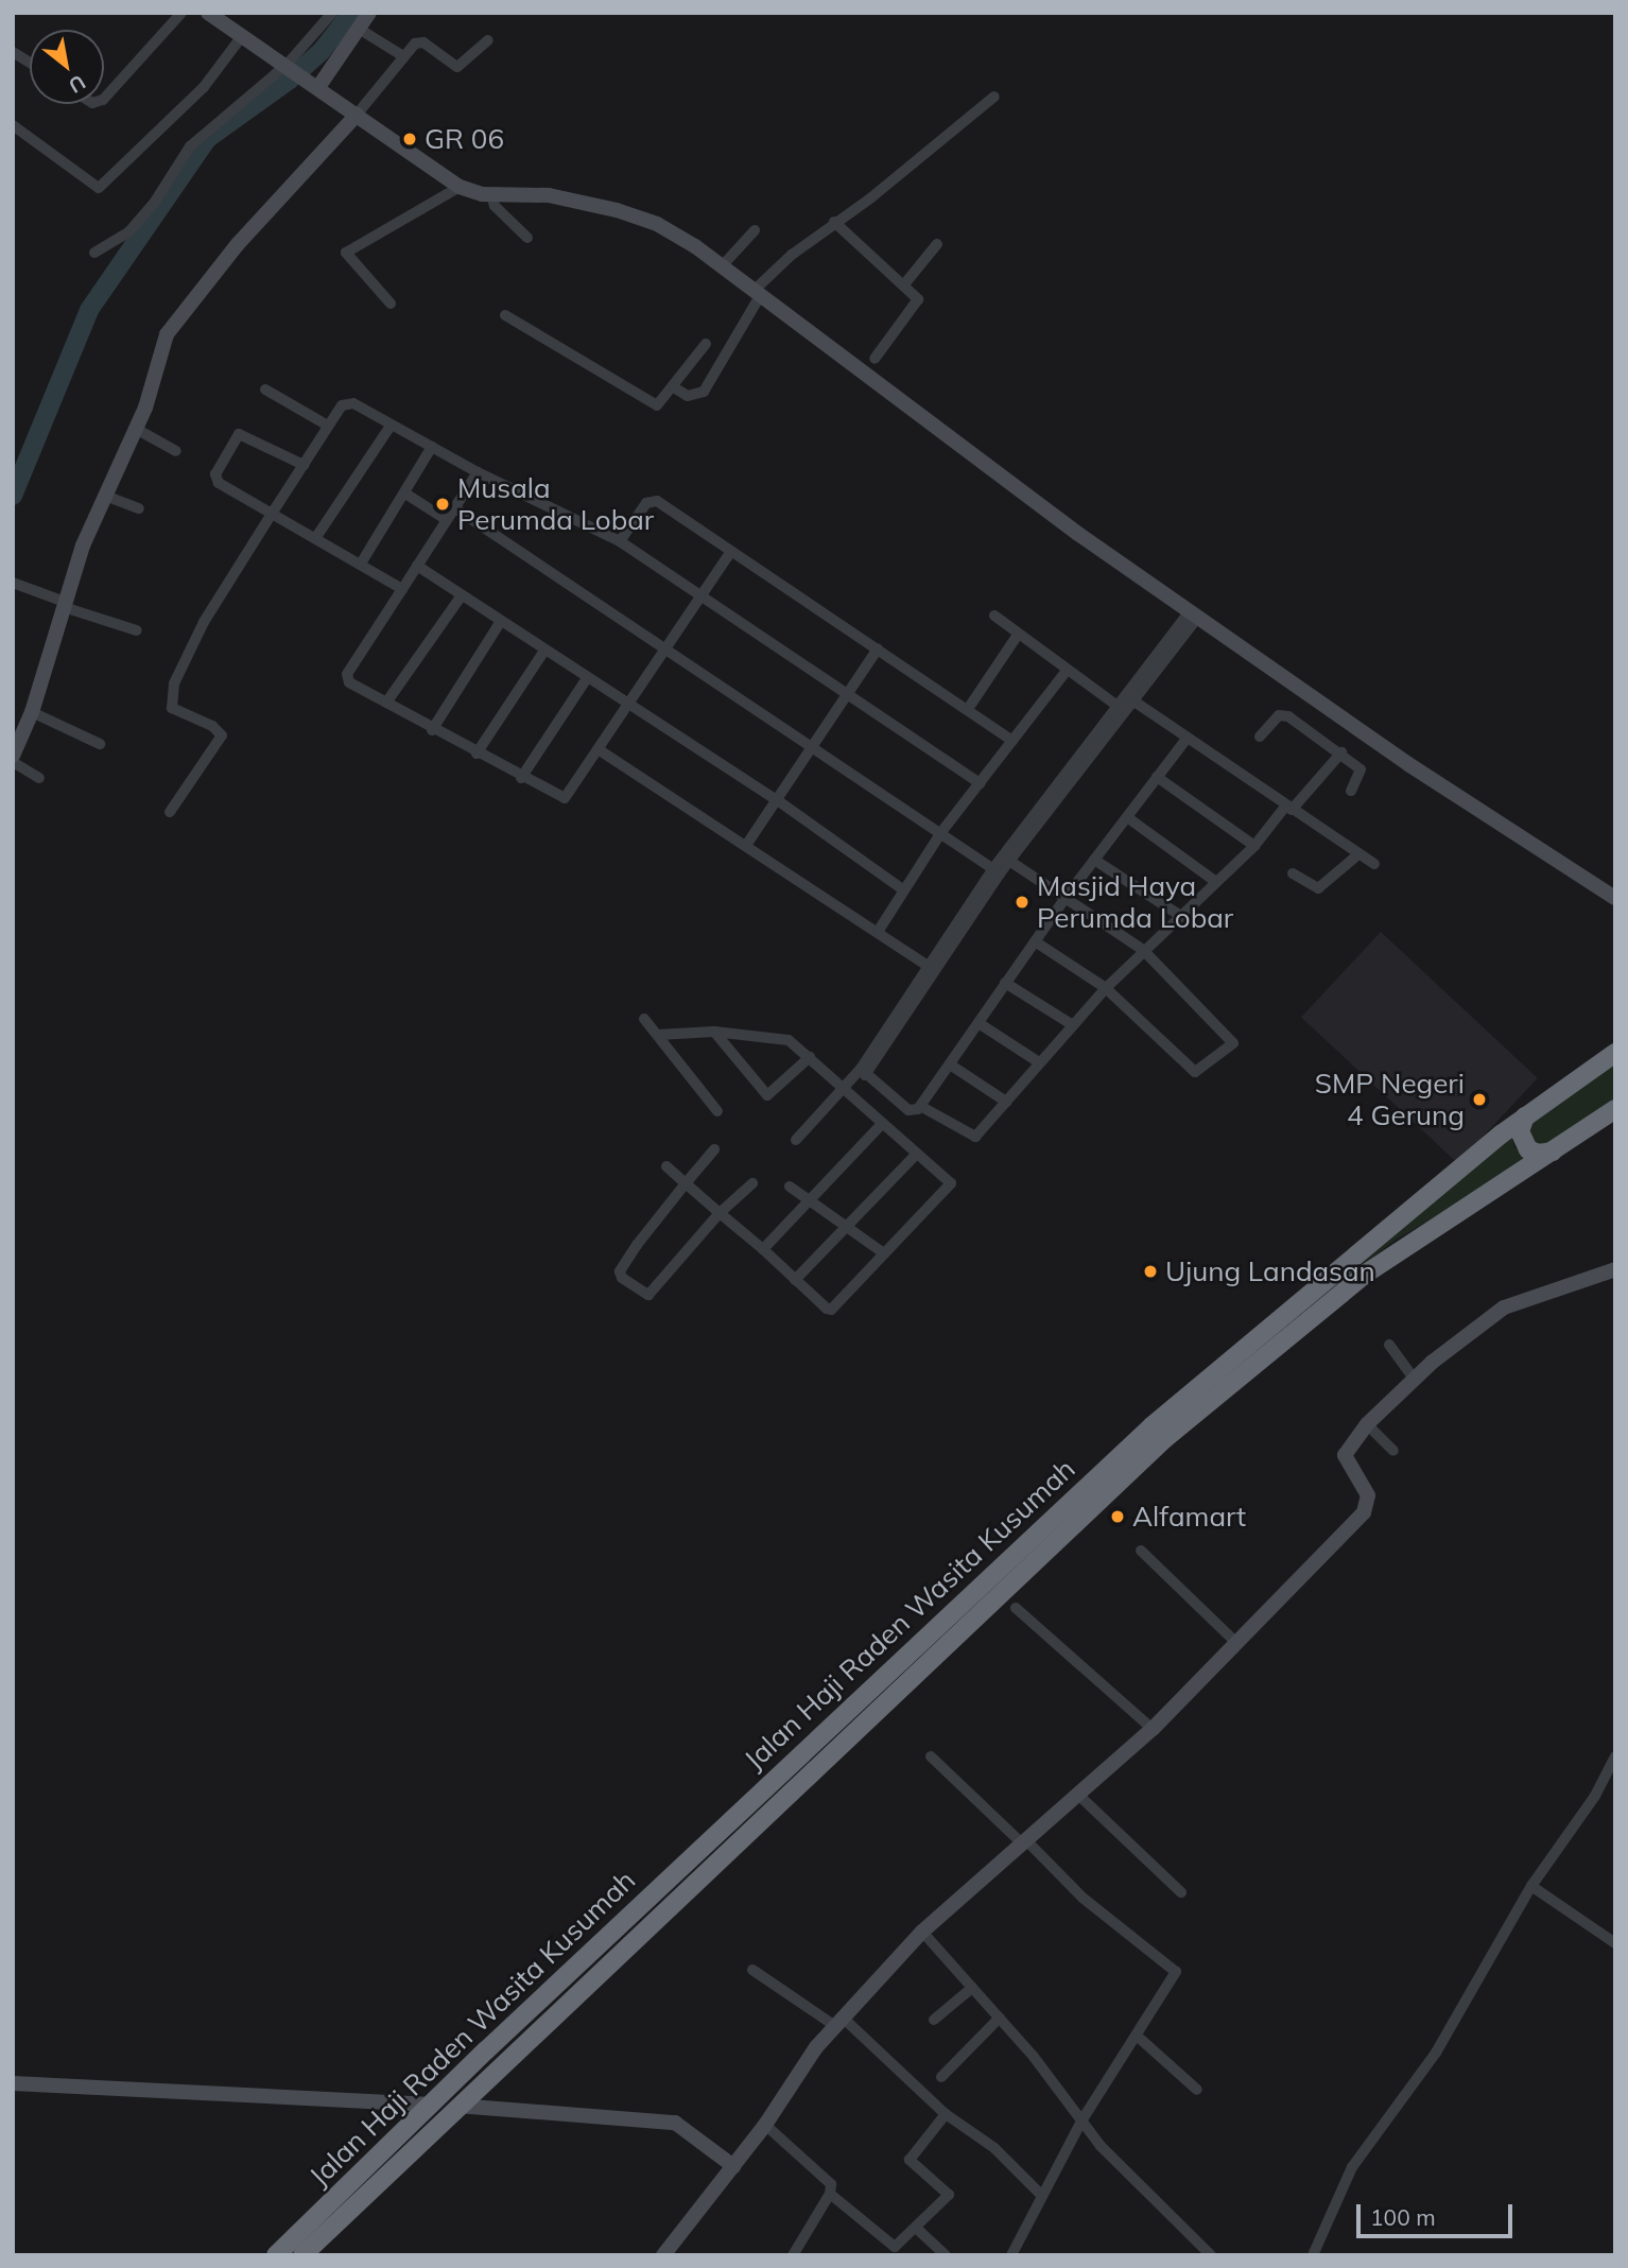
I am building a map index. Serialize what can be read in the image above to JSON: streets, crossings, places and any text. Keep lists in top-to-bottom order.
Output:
{
  "streets": {
    "highway": ["Jalan Haji Raden Wasita Kusumah"]
  },
  "places": [
    "GR 06",
    "Musala Perumda Lobar",
    "Masjid Haya Perumda Lobar",
    "SMP Negeri 4 Gerung",
    "Ujung Landasan",
    "Alfamart"
  ],
  "scale_bar": "100 m",
  "north": "bottom right"
}
